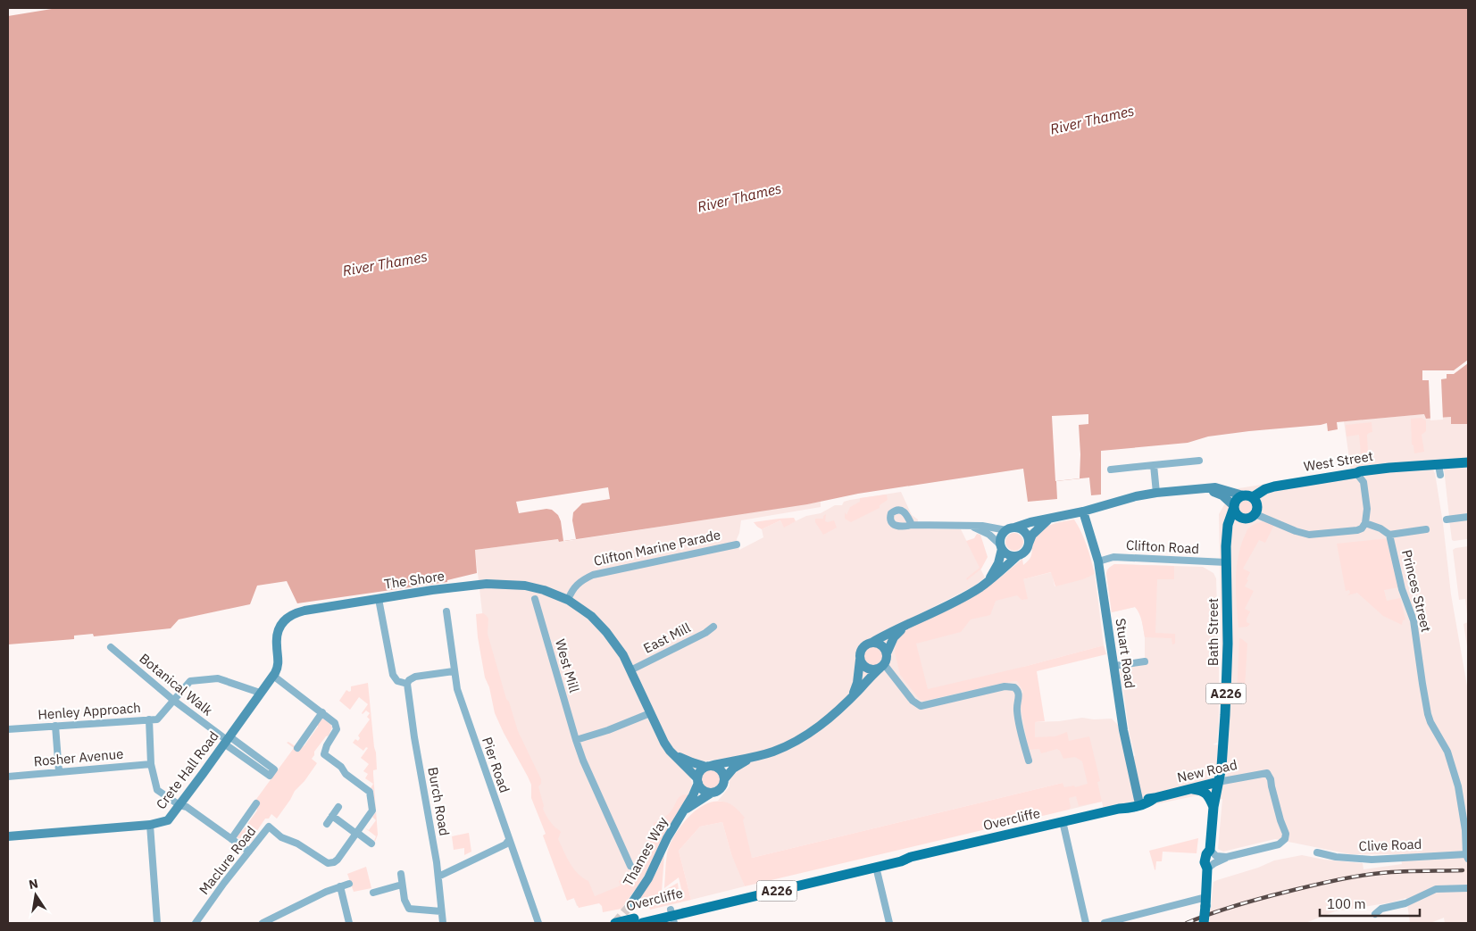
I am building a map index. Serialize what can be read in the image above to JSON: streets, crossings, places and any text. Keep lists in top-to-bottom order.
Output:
{
  "streets": {
    "main road": [
      "West Street",
      "Bath Street",
      "A226",
      "New Road",
      "Overcliffe"
    ],
    "street": [
      "Clifton Road",
      "Clifton Marine Parade",
      "The Shore",
      "Princes Street",
      "East Mill",
      "Stuart Road",
      "West Mill",
      "Botanical Walk",
      "Henley Approach",
      "Rosher Avenue",
      "Pier Road",
      "Crete Hall Road",
      "Burch Road",
      "Clive Road",
      "Thames Way",
      "Maclure Road"
    ]
  },
  "crossings": [
    ["West Street", "Bath Street"],
    ["Clifton Road", "Bath Street"],
    ["Clifton Road", "Stuart Road"],
    ["Clifton Marine Parade", "The Shore"],
    ["The Shore", "Crete Hall Road"],
    ["Princes Street", "Clive Road"],
    ["Bath Street", "A226"],
    ["Bath Street", "New Road"],
    ["Stuart Road", "New Road"],
    ["Botanical Walk", "Henley Approach"],
    ["Botanical Walk", "Crete Hall Road"],
    ["A226", "New Road"],
    ["Henley Approach", "Crete Hall Road"],
    ["New Road", "Overcliffe"]
  ],
  "water": ["River Thames"],
  "scale_bar": "100 m",
  "north": "top"
}
